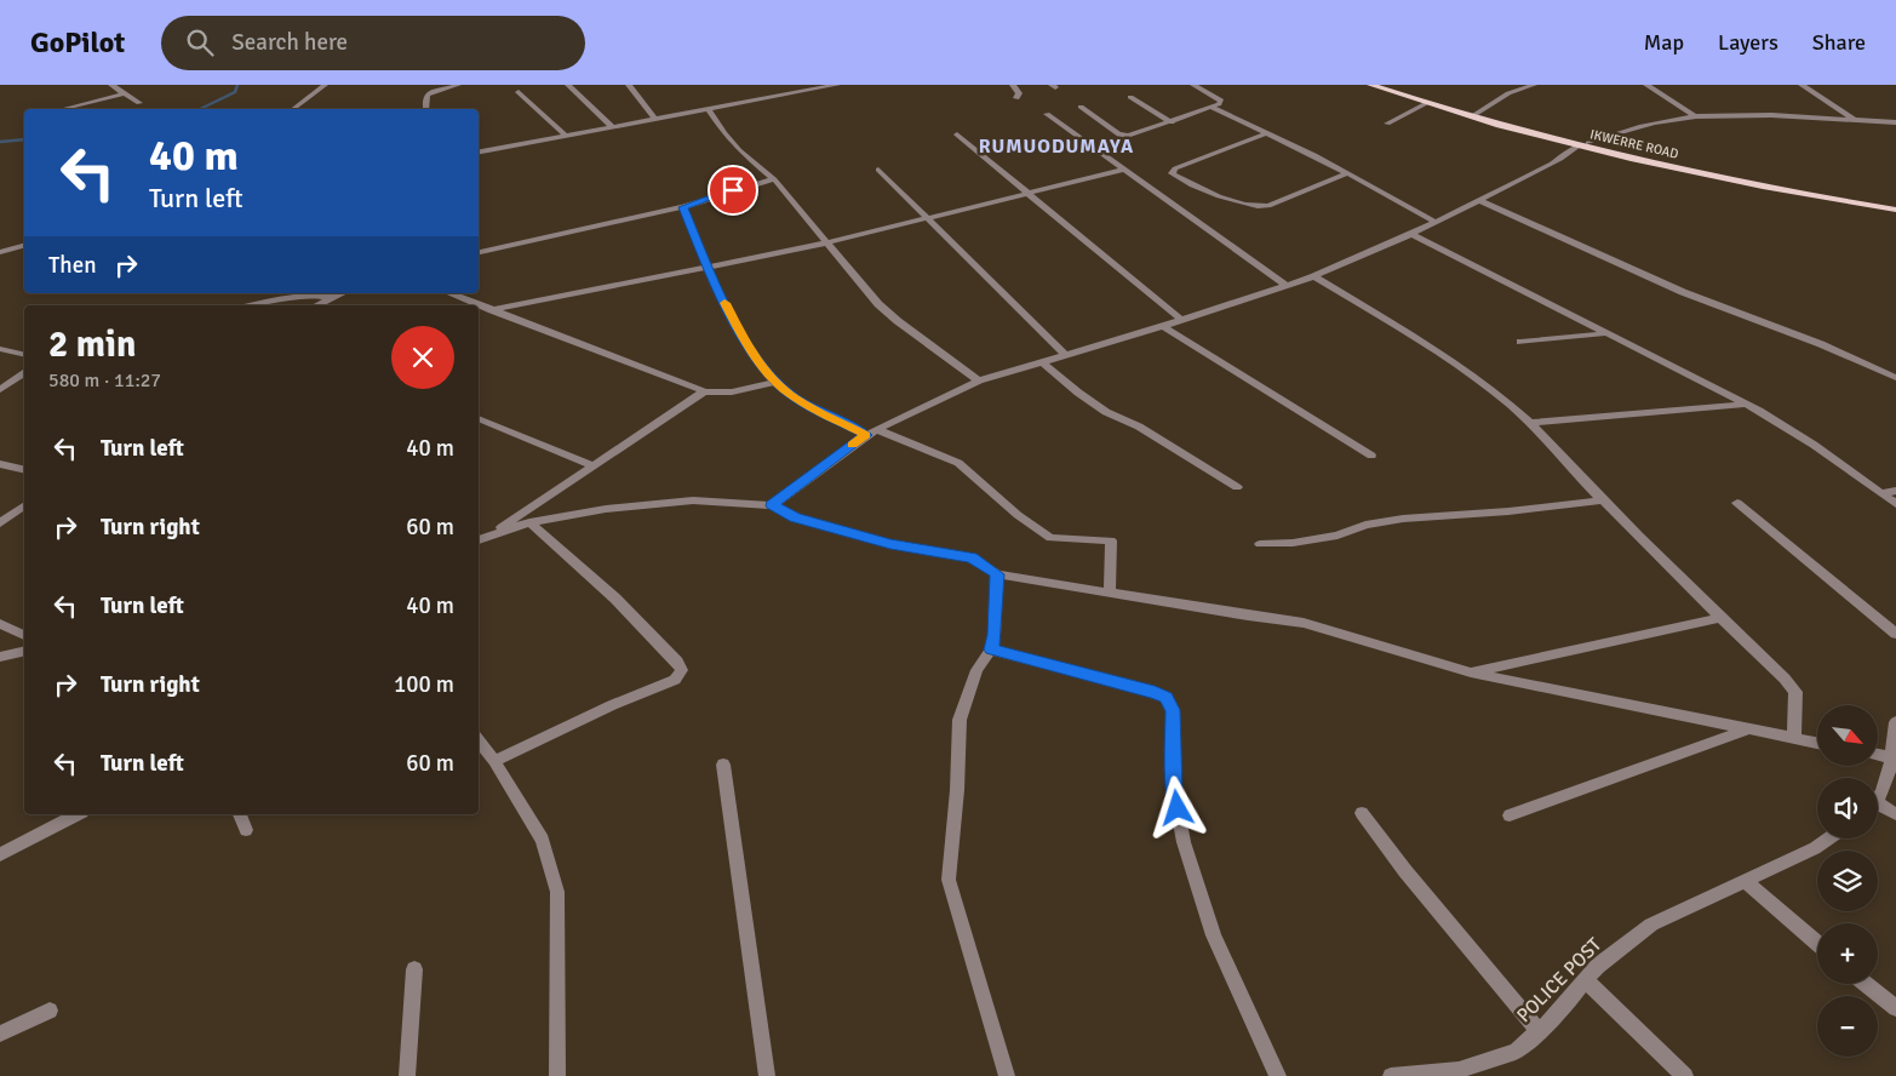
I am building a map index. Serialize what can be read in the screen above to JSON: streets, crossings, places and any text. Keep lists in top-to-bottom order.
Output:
{
  "streets": {
    "main road": ["IKWERRE ROAD"],
    "street": ["POLICE POST"]
  },
  "districts": ["RUMUODUMAYA"],
  "north": "bottom right",
  "page": {
    "header": "GoPilot",
    "search": "Search here",
    "nav": ["Map", "Layers", "Share"],
    "turn": ["40 m", "Turn left"],
    "then": "Then",
    "heading": ["2 min", "580 m · 11:27"],
    "list": [
      {
        "name": "Turn left",
        "value": "40 m"
      },
      {
        "name": "Turn right",
        "value": "60 m"
      },
      {
        "name": "Turn left",
        "value": "40 m"
      },
      {
        "name": "Turn right",
        "value": "100 m"
      },
      {
        "name": "Turn left",
        "value": "60 m"
      }
    ],
    "map_buttons": ["+", "−"]
  }
}
